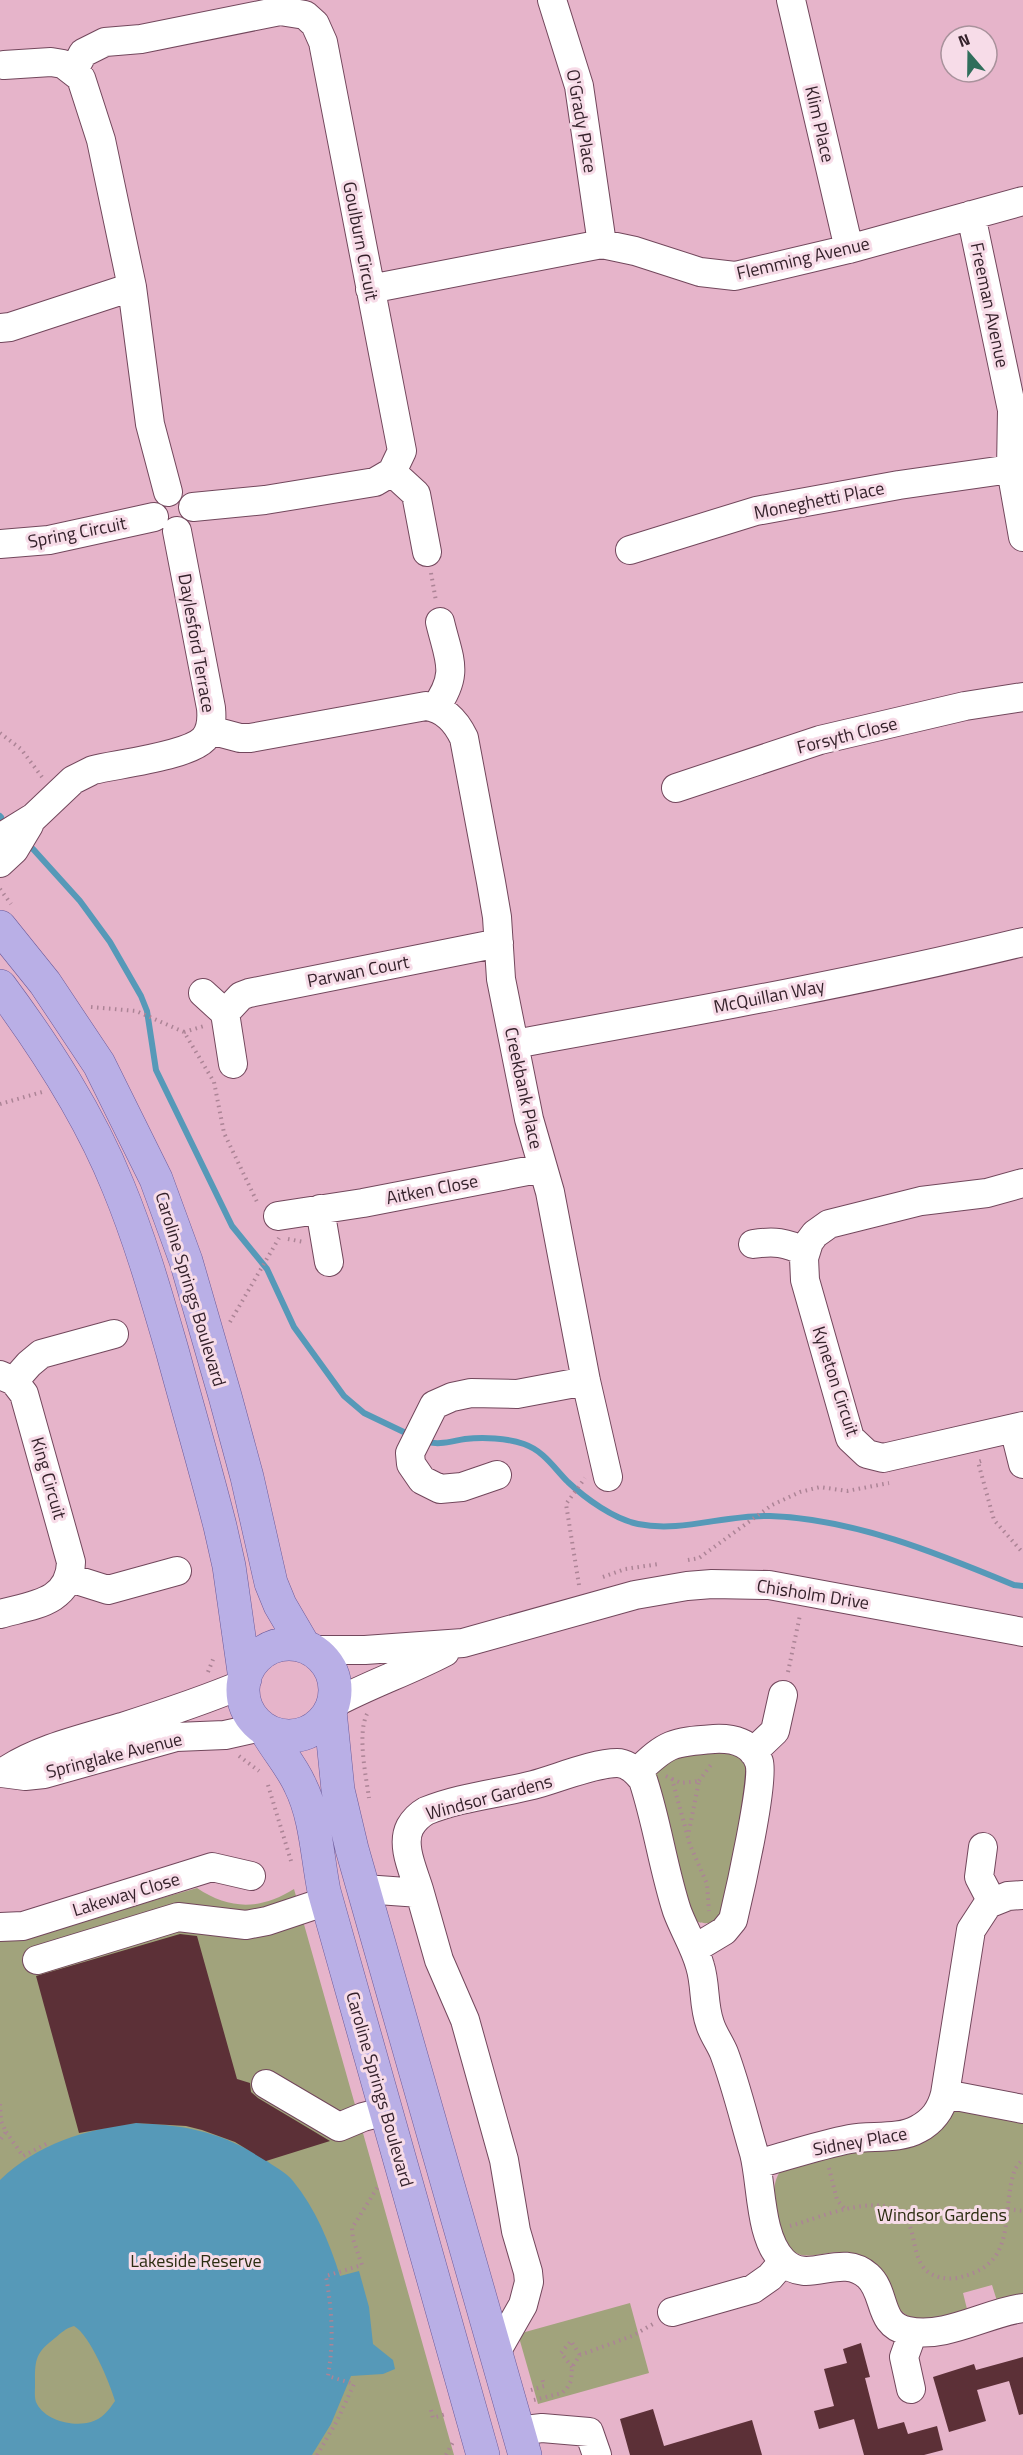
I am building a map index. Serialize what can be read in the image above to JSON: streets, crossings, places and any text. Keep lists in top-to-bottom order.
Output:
{
  "streets": {
    "main road": ["Caroline Springs Boulevard"],
    "street": [
      "O'Grady Place",
      "Klim Place",
      "Goulburn Circuit",
      "Flemming Avenue",
      "Freeman Avenue",
      "Moneghetti Place",
      "Spring Circuit",
      "Daylesford Terrace",
      "Forsyth Close",
      "Parwan Court",
      "McQuillan Way",
      "Creekbank Place",
      "Aitken Close",
      "Kyneton Circuit",
      "King Circuit",
      "Chisholm Drive",
      "Springlake Avenue",
      "Windsor Gardens",
      "Lakeway Close",
      "Sidney Place"
    ]
  },
  "crossings": [
    ["O'Grady Place", "Flemming Avenue"],
    ["Klim Place", "Flemming Avenue"],
    ["Goulburn Circuit", "Flemming Avenue"],
    ["Flemming Avenue", "Freeman Avenue"],
    ["Freeman Avenue", "Moneghetti Place"],
    ["Spring Circuit", "Daylesford Terrace"],
    ["Parwan Court", "Creekbank Place"],
    ["McQuillan Way", "Creekbank Place"],
    ["Creekbank Place", "Aitken Close"],
    ["Caroline Springs Boulevard", "Chisholm Drive"],
    ["Caroline Springs Boulevard", "Springlake Avenue"],
    ["Chisholm Drive", "Springlake Avenue"]
  ],
  "parks": ["Windsor Gardens", "Lakeside Reserve"],
  "north": "top"
}
